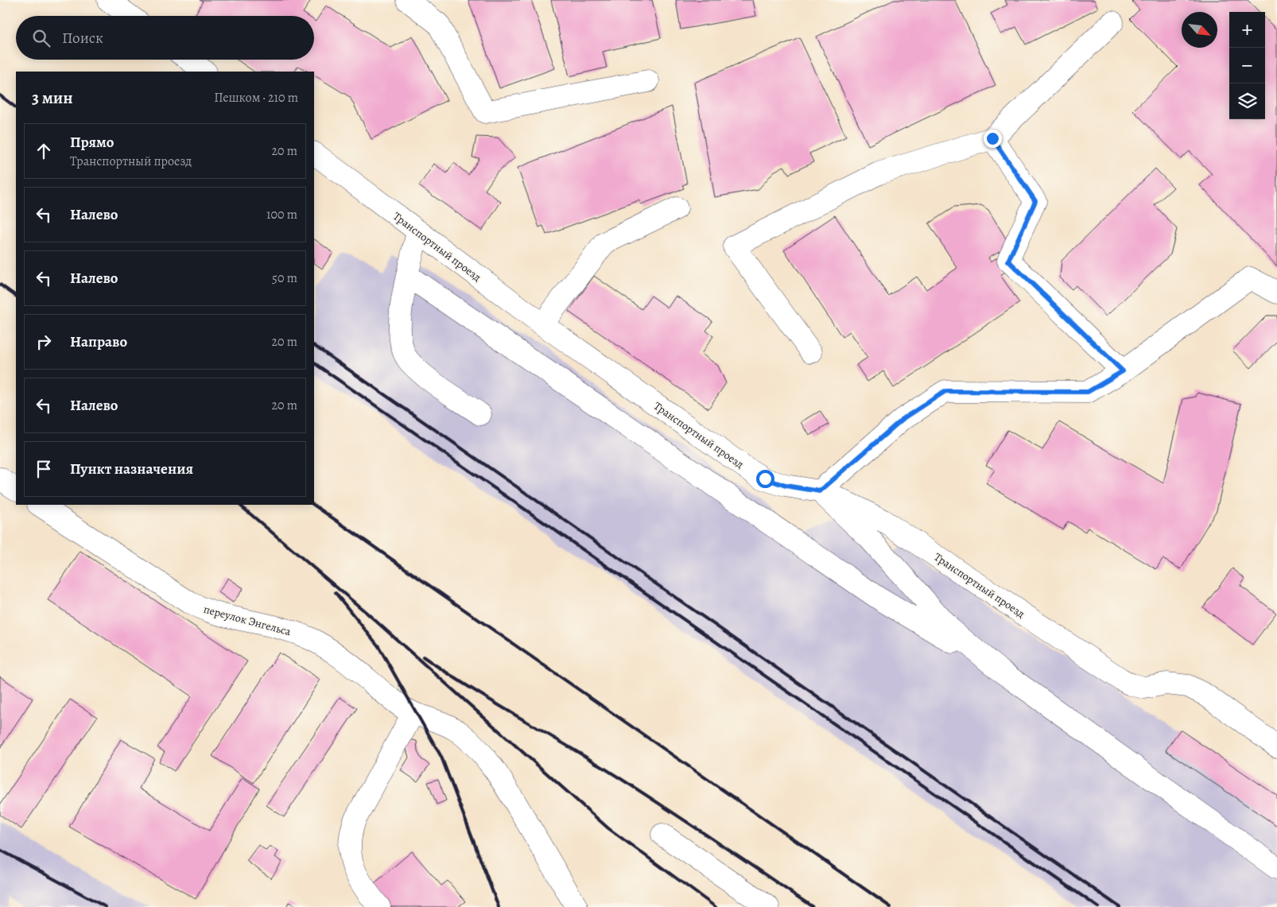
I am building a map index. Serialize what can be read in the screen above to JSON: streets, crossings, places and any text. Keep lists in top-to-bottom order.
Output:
{
  "streets": {
    "street": ["Транспортный проезд", "переулок Энгельса"]
  },
  "north": "bottom right",
  "page": {
    "map_buttons": ["+", "−"],
    "search": "Поиск",
    "heading": ["3 мин", "Пешком · 210 m"],
    "list": [
      ["Прямо", "Транспортный проезд", "20 m"],
      ["Налево", "100 m"],
      ["Налево", "50 m"],
      ["Направо", "20 m"],
      ["Налево", "20 m"],
      "Пункт назначения"
    ]
  }
}
